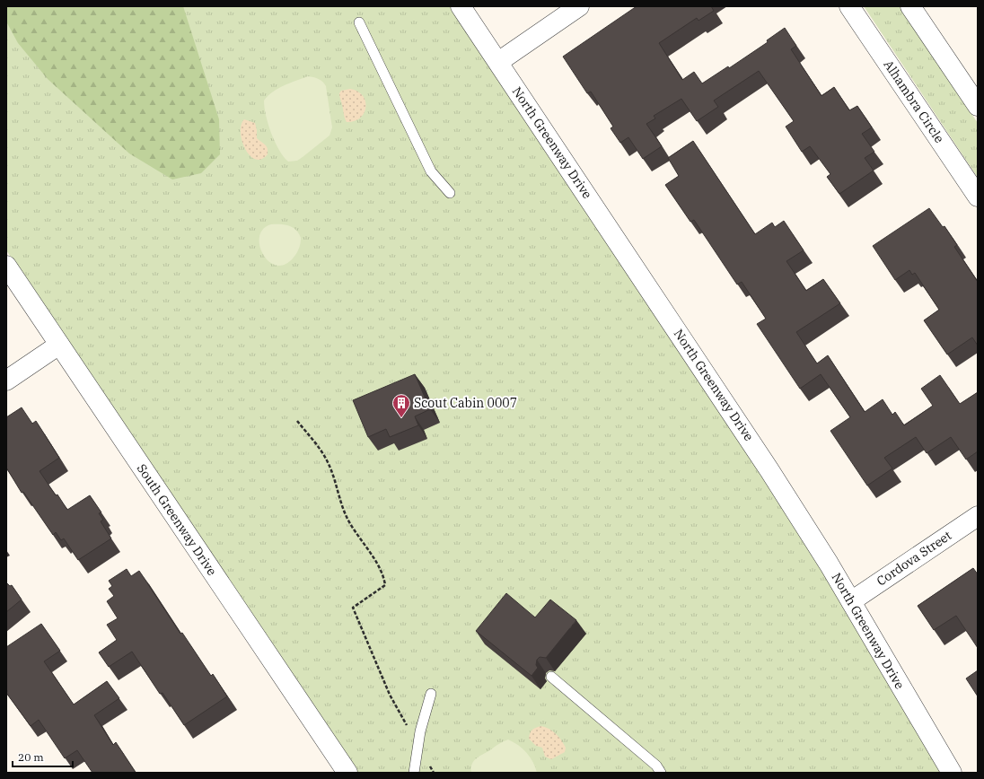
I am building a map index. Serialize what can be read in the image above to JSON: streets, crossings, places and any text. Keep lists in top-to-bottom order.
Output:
{
  "streets": {
    "street": [
      "Alhambra Circle",
      "North Greenway Drive",
      "South Greenway Drive",
      "Cordova Street"
    ]
  },
  "crossings": [
    ["North Greenway Drive", "Cordova Street"]
  ],
  "places": {
    "building": ["Scout Cabin 0007"]
  },
  "scale_bar": "20 m"
}
